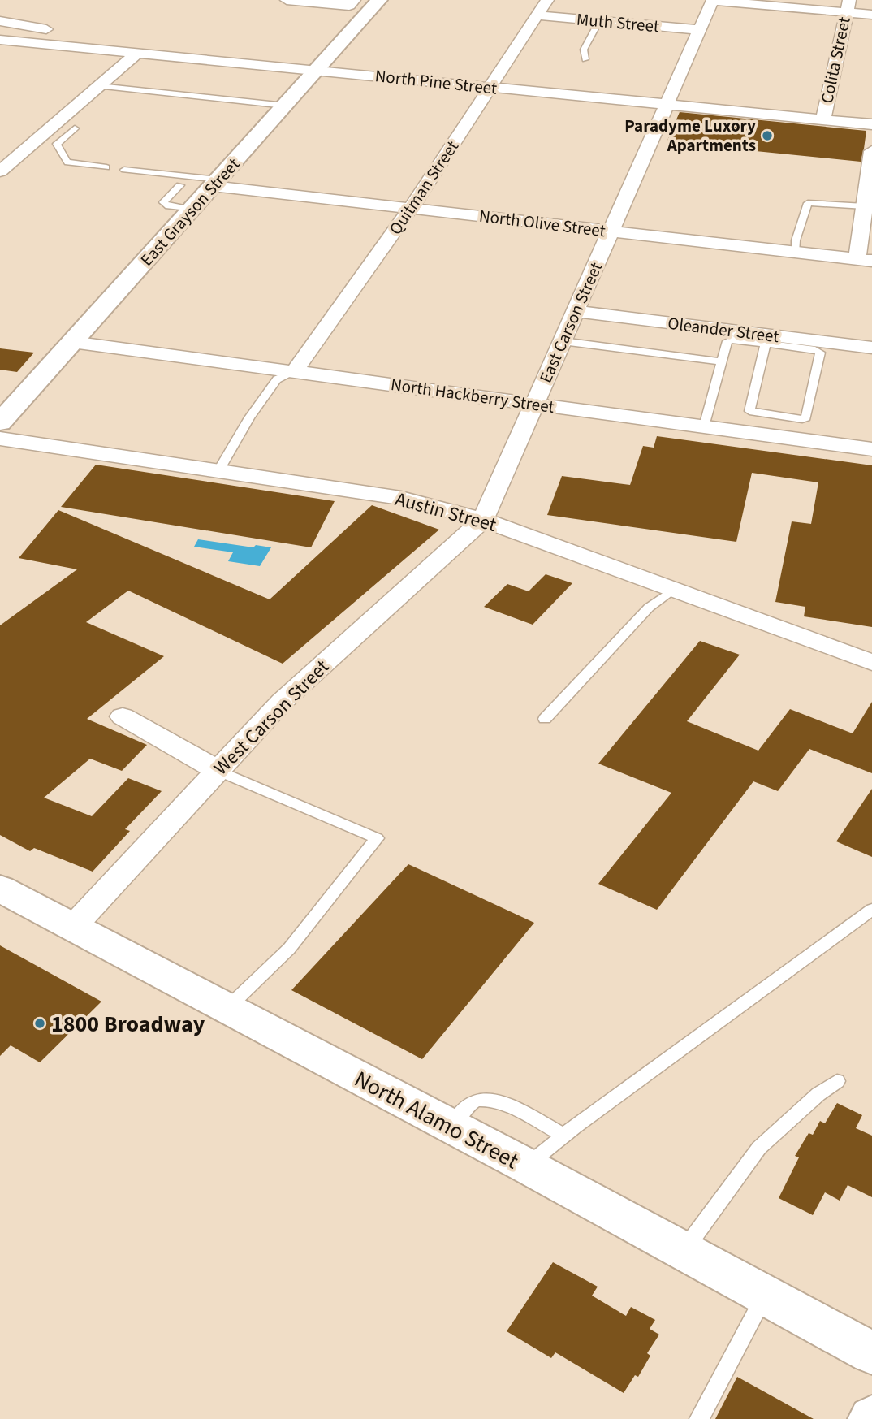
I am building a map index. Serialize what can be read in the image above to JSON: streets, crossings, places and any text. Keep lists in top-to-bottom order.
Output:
{
  "streets": {
    "street": [
      "Muth Street",
      "Colita Street",
      "North Pine Street",
      "Quitman Street",
      "East Grayson Street",
      "North Olive Street",
      "East Carson Street",
      "Oleander Street",
      "North Hackberry Street",
      "Austin Street",
      "West Carson Street",
      "North Alamo Street"
    ]
  },
  "crossings": [
    ["Muth Street", "Quitman Street"],
    ["Muth Street", "East Carson Street"],
    ["Colita Street", "North Pine Street"],
    ["North Pine Street", "Quitman Street"],
    ["North Pine Street", "East Grayson Street"],
    ["North Pine Street", "East Carson Street"],
    ["Quitman Street", "North Olive Street"],
    ["Quitman Street", "North Hackberry Street"],
    ["East Grayson Street", "North Olive Street"],
    ["East Grayson Street", "North Hackberry Street"],
    ["North Olive Street", "East Carson Street"],
    ["East Carson Street", "Oleander Street"],
    ["East Carson Street", "North Hackberry Street"],
    ["East Carson Street", "Austin Street"],
    ["East Carson Street", "West Carson Street"],
    ["Austin Street", "West Carson Street"],
    ["West Carson Street", "North Alamo Street"]
  ],
  "places": ["Paradyme Luxory Apartments", "1800 Broadway"]
}
